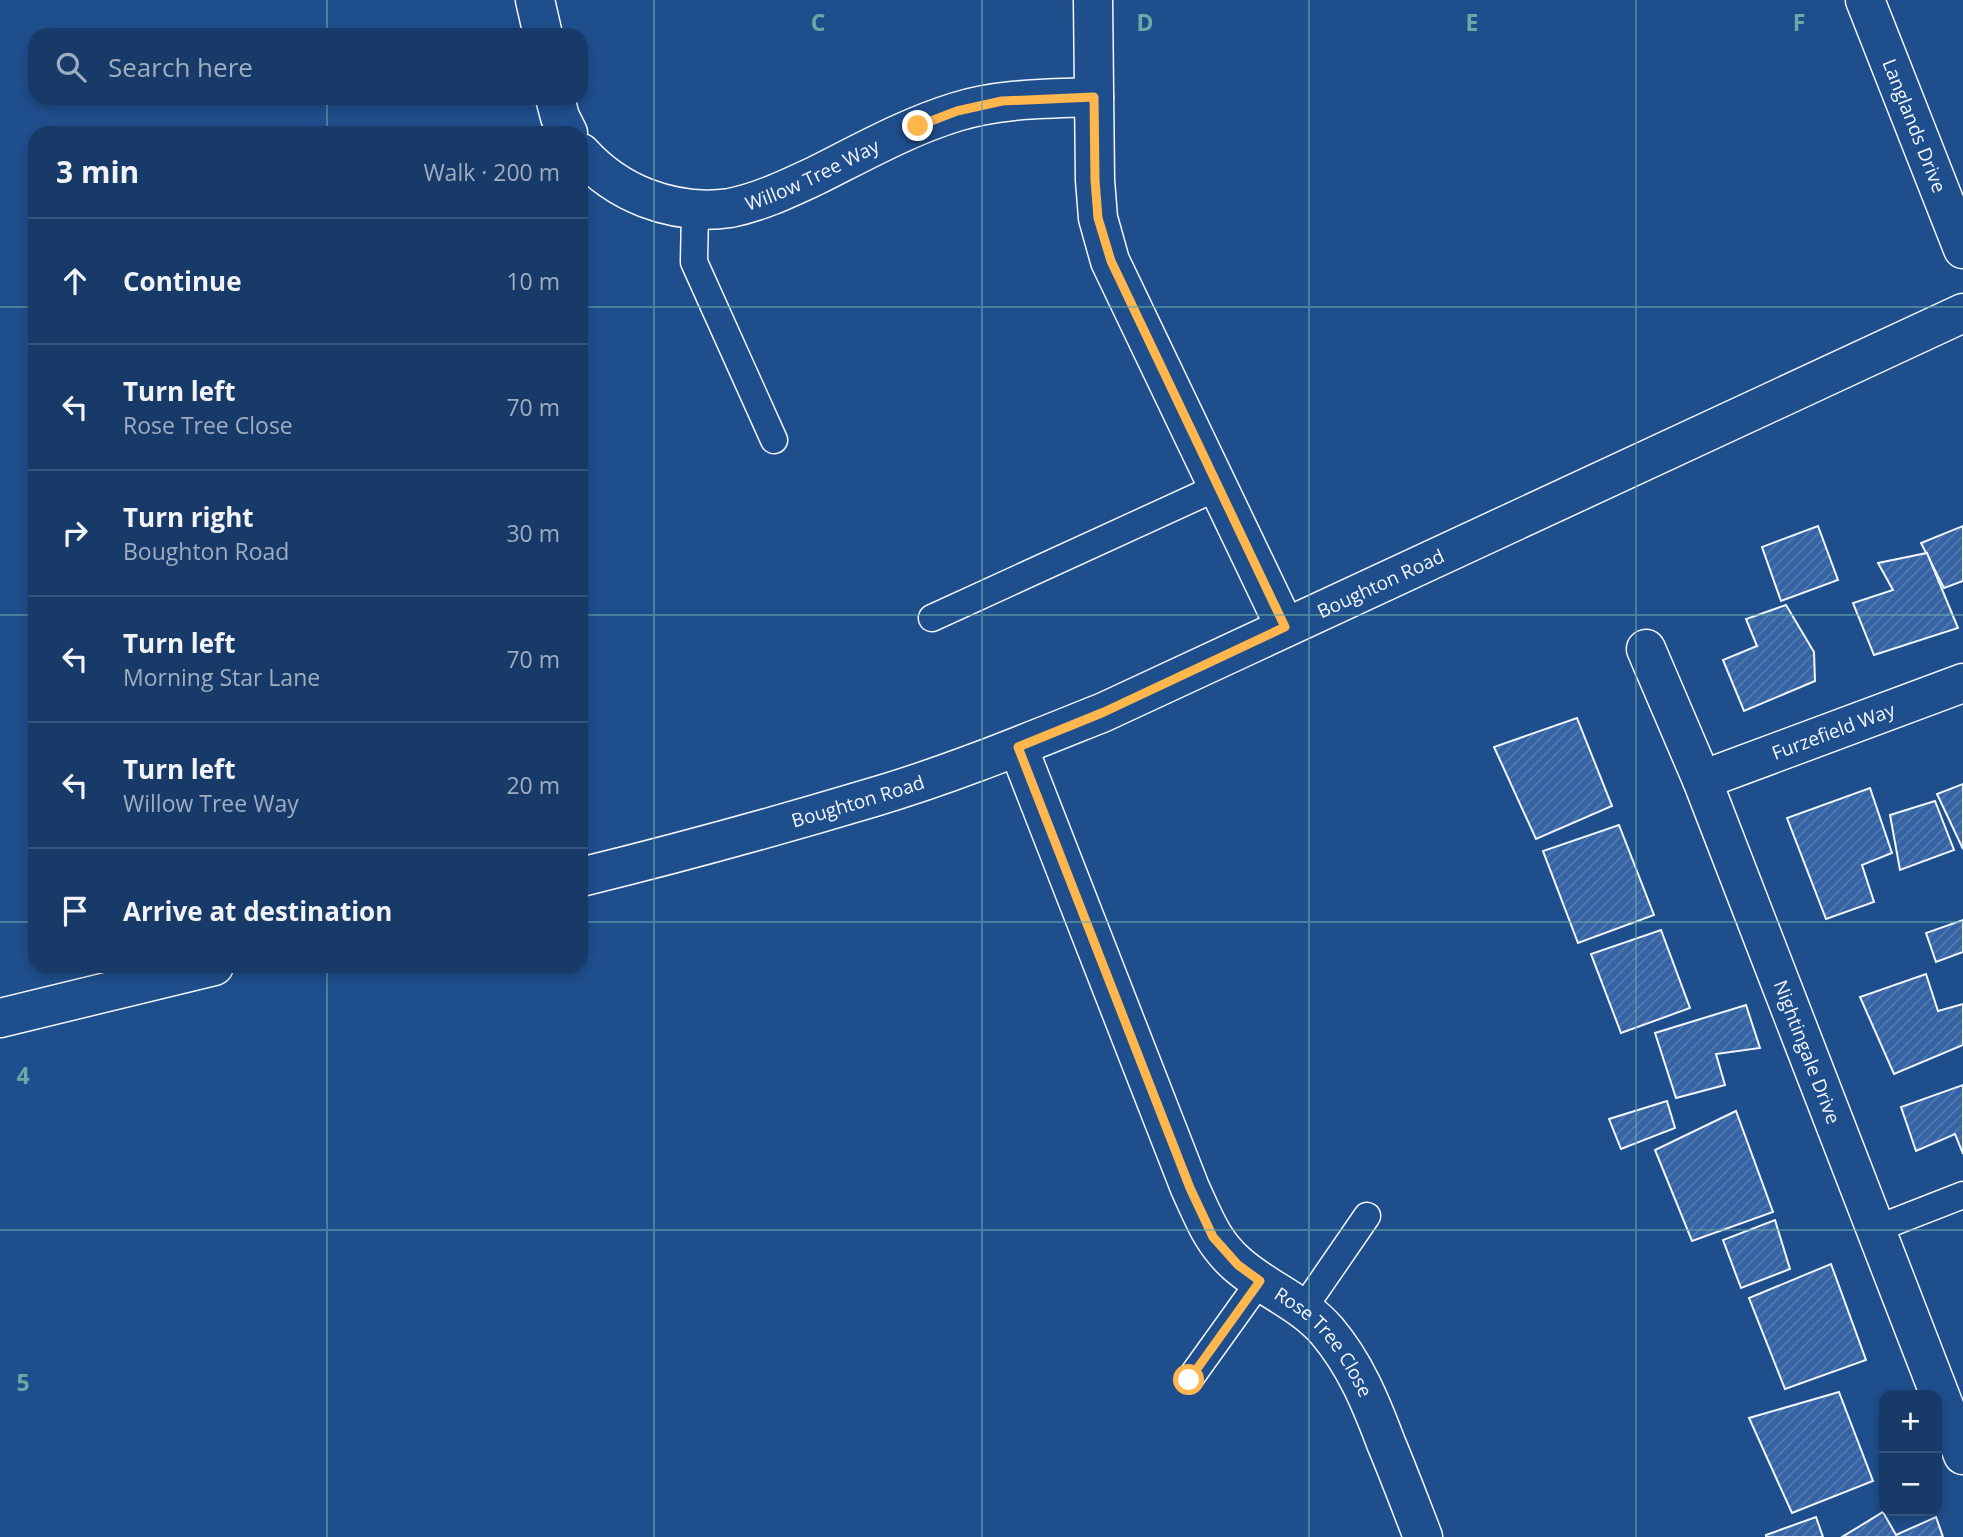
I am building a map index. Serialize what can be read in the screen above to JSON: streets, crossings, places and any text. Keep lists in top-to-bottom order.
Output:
{
  "streets": {
    "street": [
      "Langlands Drive",
      "Willow Tree Way",
      "Boughton Road",
      "Furzefield Way",
      "Nightingale Drive",
      "Rose Tree Close"
    ]
  },
  "crossings": [
    ["Boughton Road", "Rose Tree Close"],
    ["Furzefield Way", "Nightingale Drive"]
  ],
  "page": {
    "search": "Search here",
    "heading": ["3 min", "Walk · 200 m"],
    "list": [
      ["Continue", "10 m"],
      ["Turn left", "Rose Tree Close", "70 m"],
      ["Turn right", "Boughton Road", "30 m"],
      ["Turn left", "Morning Star Lane", "70 m"],
      ["Turn left", "Willow Tree Way", "20 m"],
      "Arrive at destination"
    ],
    "map_buttons": ["+", "−"]
  },
  "grid": {
    "columns": [
      "C",
      "D",
      "E",
      "F"
    ],
    "rows": ["4", "5"]
  }
}
